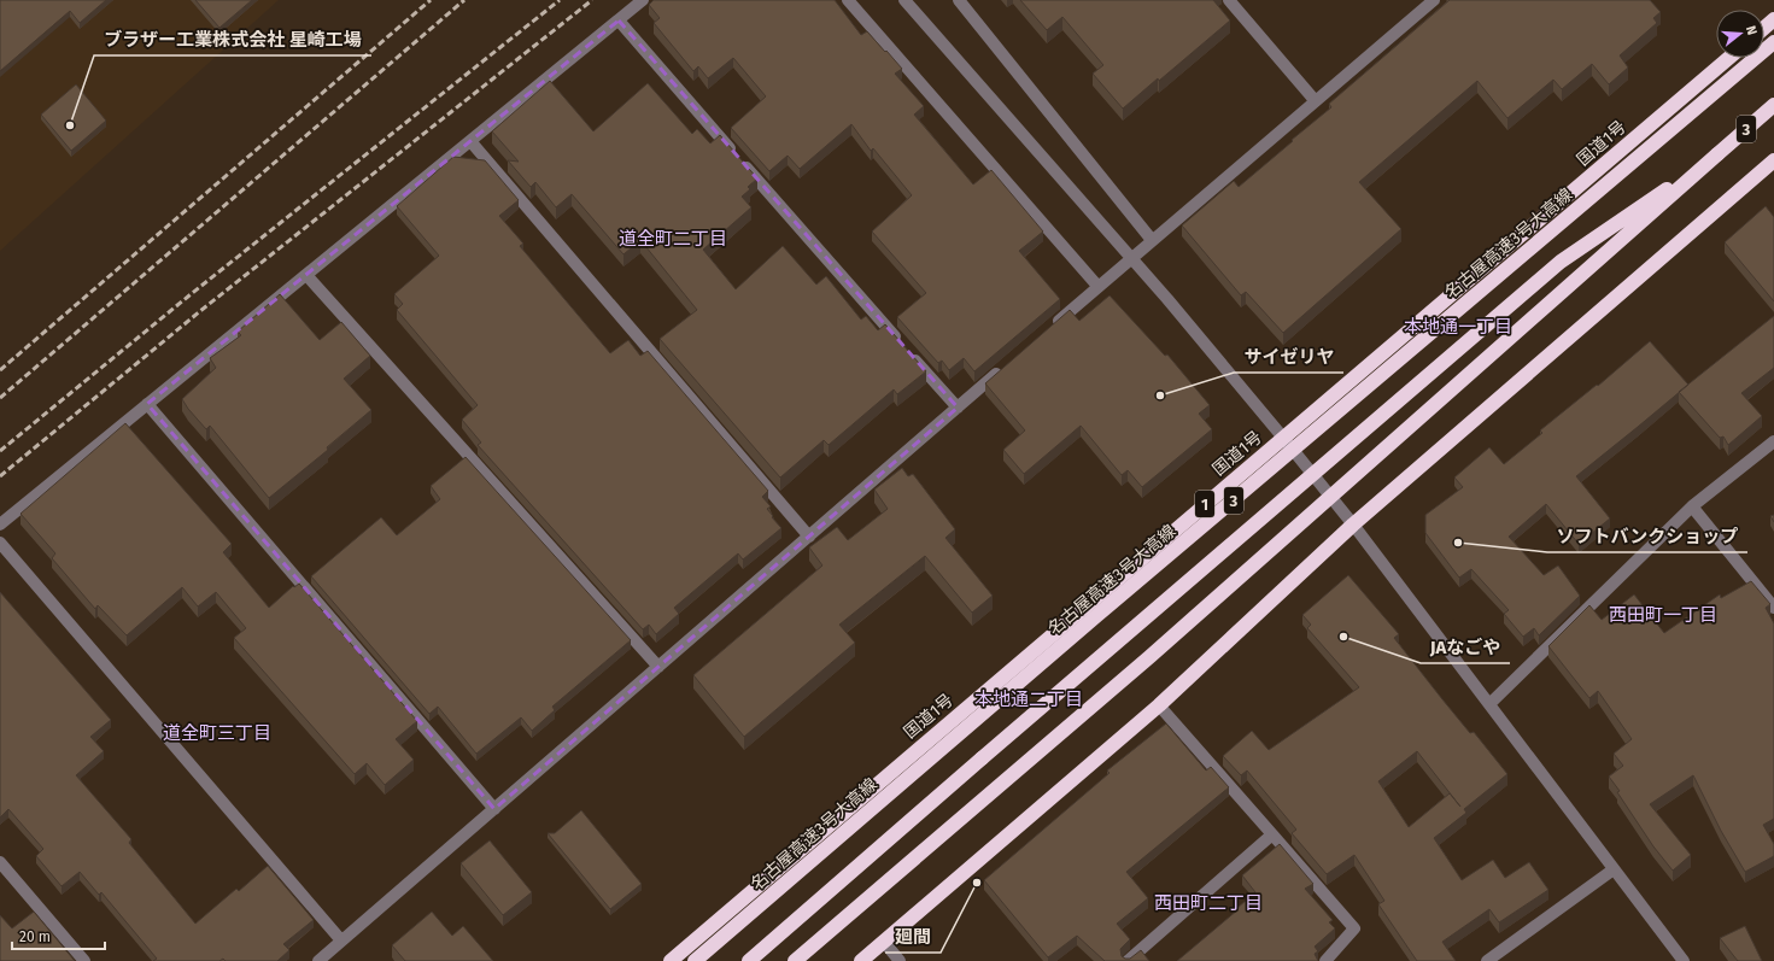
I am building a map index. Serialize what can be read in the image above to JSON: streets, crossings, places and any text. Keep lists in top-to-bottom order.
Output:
{
  "streets": {
    "highway": [
      "3",
      "国道1号",
      "名古屋高速3号大高線",
      "1"
    ]
  },
  "districts": [
    "道全町二丁目",
    "本地通一丁目",
    "西田町一丁目",
    "本地通二丁目",
    "道全町三丁目",
    "西田町二丁目"
  ],
  "places": [
    "ブラザー工業株式会社 星崎工場",
    "サイゼリヤ",
    "ソフトバンクショップ",
    "JAなごや",
    "廻間"
  ],
  "scale_bar": "20 m",
  "north": "right"
}
